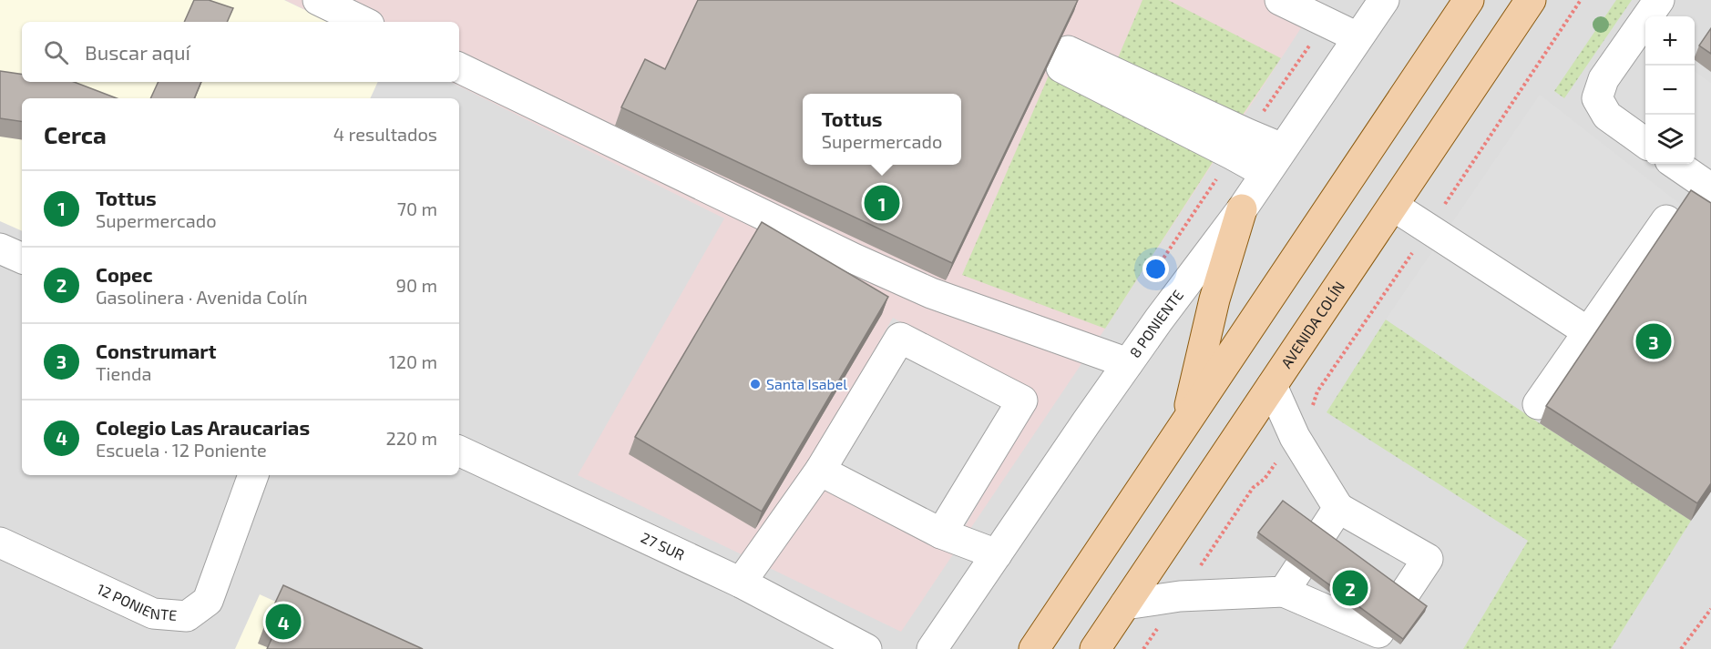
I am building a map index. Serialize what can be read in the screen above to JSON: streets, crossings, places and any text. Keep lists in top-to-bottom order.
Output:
{
  "streets": {
    "main road": ["AVENIDA COLÍN"],
    "street": ["8 PONIENTE", "27 SUR", "12 PONIENTE"]
  },
  "places": ["Santa Isabel"],
  "page": {
    "map_buttons": ["+", "−"],
    "search": "Buscar aquí",
    "popup": ["Tottus", "Supermercado"],
    "heading": ["Cerca", "4 resultados"],
    "list": [
      {
        "mark": "1",
        "name": "Tottus",
        "note": "Supermercado",
        "value": "70 m"
      },
      {
        "mark": "2",
        "name": "Copec",
        "note": "Gasolinera · Avenida Colín",
        "value": "90 m"
      },
      {
        "mark": "3",
        "name": "Construmart",
        "note": "Tienda",
        "value": "120 m"
      },
      {
        "mark": "4",
        "name": "Colegio Las Araucarias",
        "note": "Escuela · 12 Poniente",
        "value": "220 m"
      }
    ],
    "pins": [
      "1",
      "3",
      "2",
      "4"
    ]
  }
}
